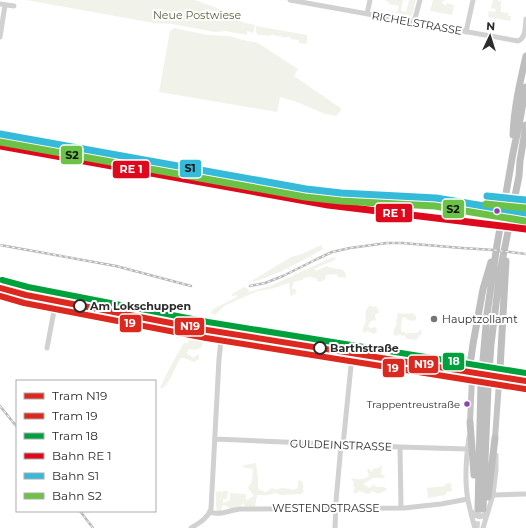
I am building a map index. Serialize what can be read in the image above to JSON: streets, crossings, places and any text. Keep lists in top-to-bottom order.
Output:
{
  "streets": {
    "street": ["RICHELSTRASSE", "GULDEINSTRASSE", "WESTENDSTRASSE"]
  },
  "parks": ["Neue Postwiese"],
  "places": [
    "Am Lokschuppen",
    "Hauptzollamt",
    "Barthstraße",
    "Trappentreustraße"
  ],
  "lines": [
    "rail line S1",
    "rail line S2",
    "tram line 18",
    "tram line N19",
    "tram line 19"
  ],
  "legend": [
    "Tram N19",
    "Tram 19",
    "Tram 18",
    "Bahn RE 1",
    "Bahn S1",
    "Bahn S2"
  ],
  "north": "top"
}
